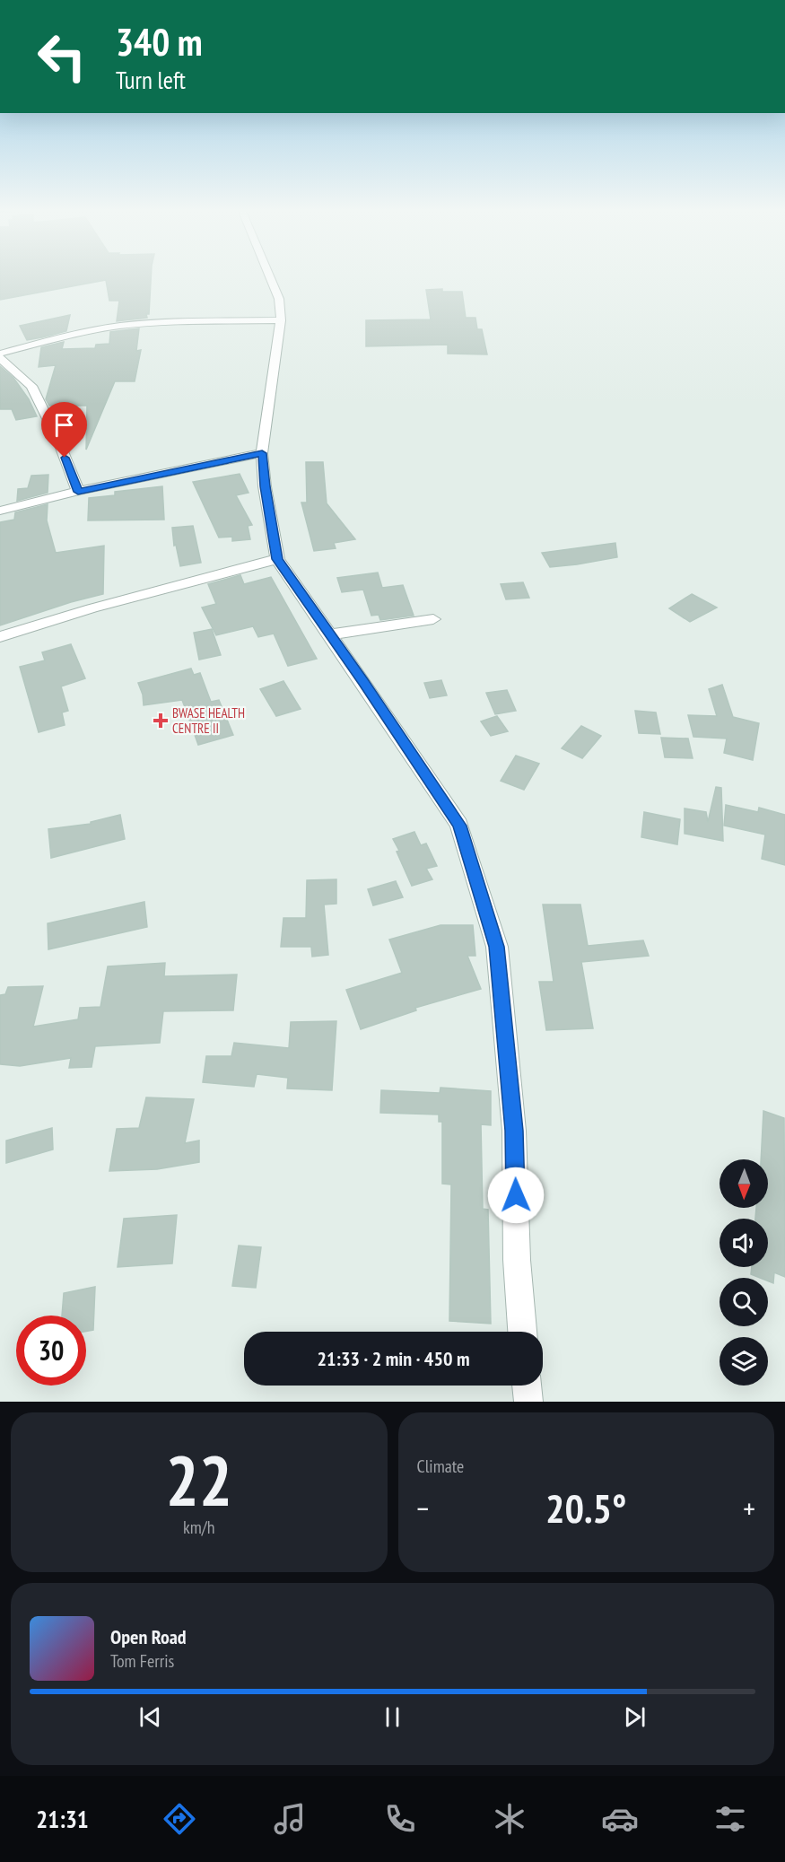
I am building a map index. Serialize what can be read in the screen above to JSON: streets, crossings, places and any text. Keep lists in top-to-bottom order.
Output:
{
  "places": {
    "health": ["BWASE HEALTH CENTRE II"]
  },
  "north": "bottom",
  "page": {
    "turn": ["340 m", "Turn left"],
    "limit": "30",
    "trip": "21:33 · 2 min · 450 m",
    "tile": [
      ["22", "km/h"],
      "Climate"
    ],
    "heat": ["−", "20.5°", "+"],
    "song": ["Open Road", "Tom Ferris"],
    "tabs": "21:31"
  }
}
